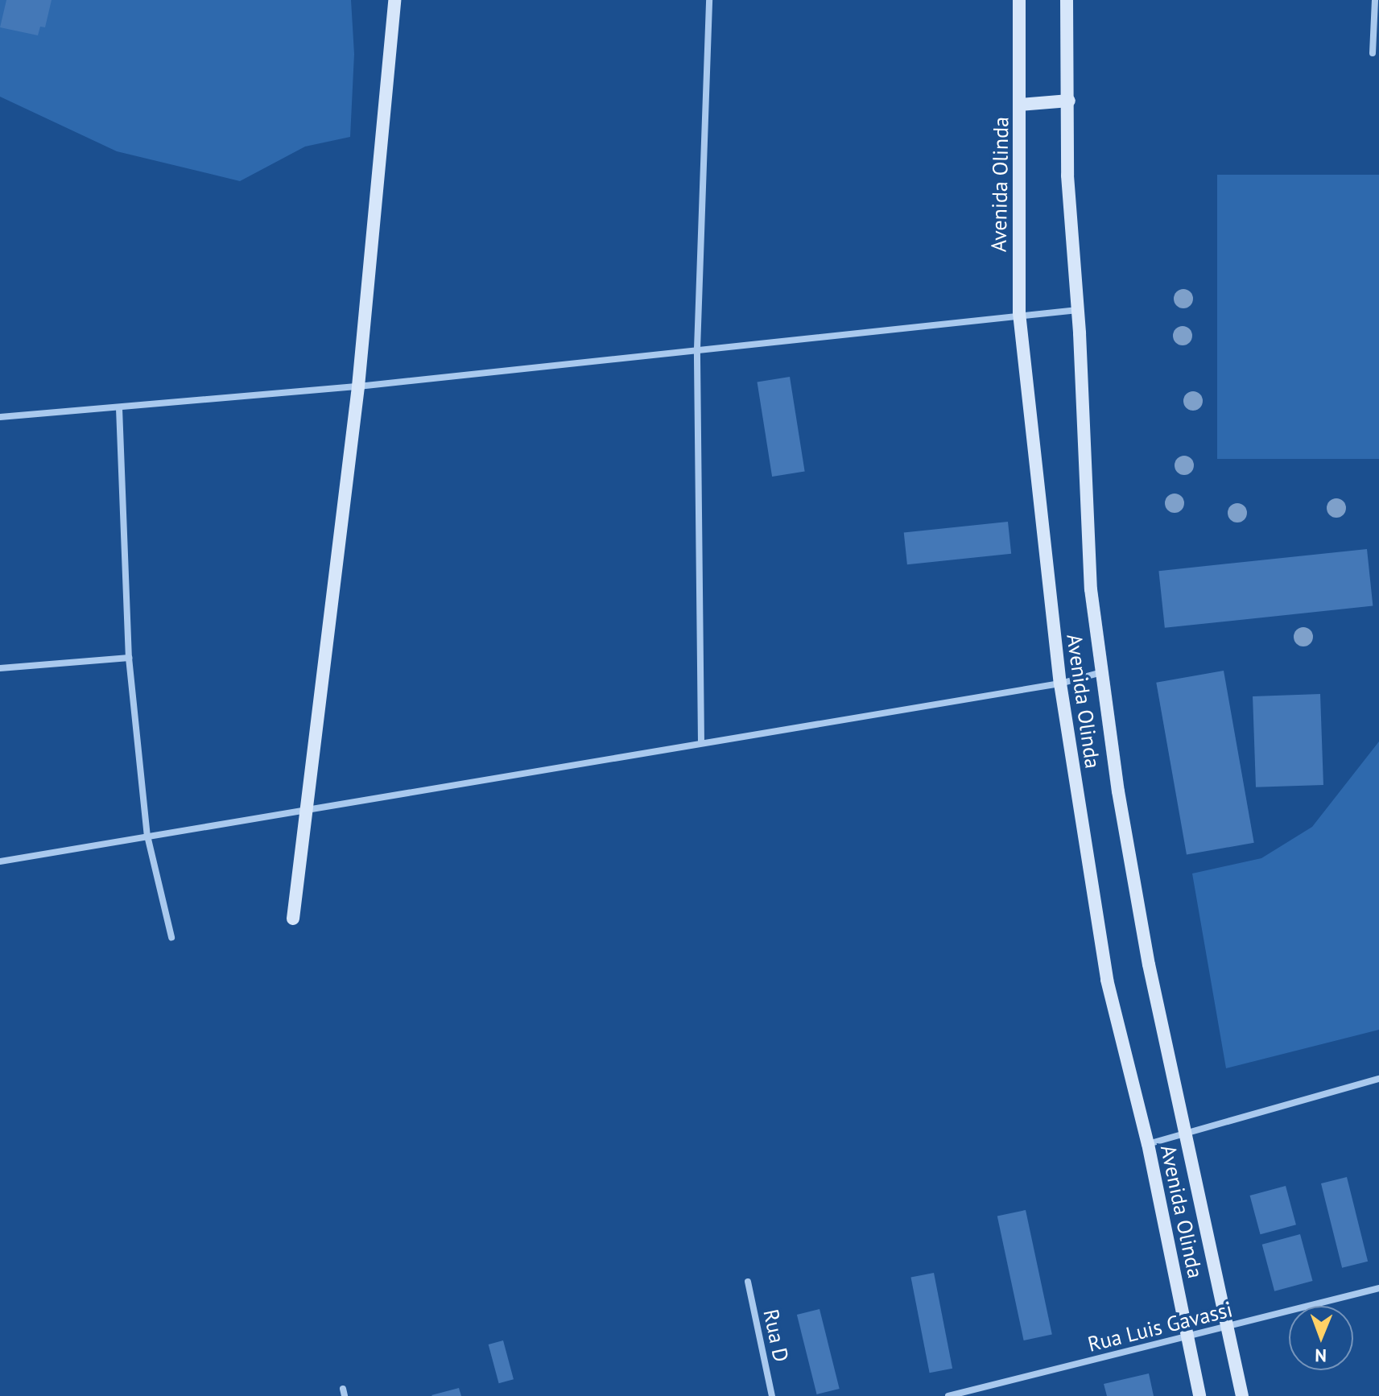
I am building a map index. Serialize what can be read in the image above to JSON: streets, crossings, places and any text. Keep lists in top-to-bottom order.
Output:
{
  "streets": {
    "street": ["Avenida Olinda", "Rua Luis Gavassi", "Rua D"]
  },
  "crossings": [
    ["Avenida Olinda", "Rua Luis Gavassi"]
  ],
  "north": "bottom"
}
